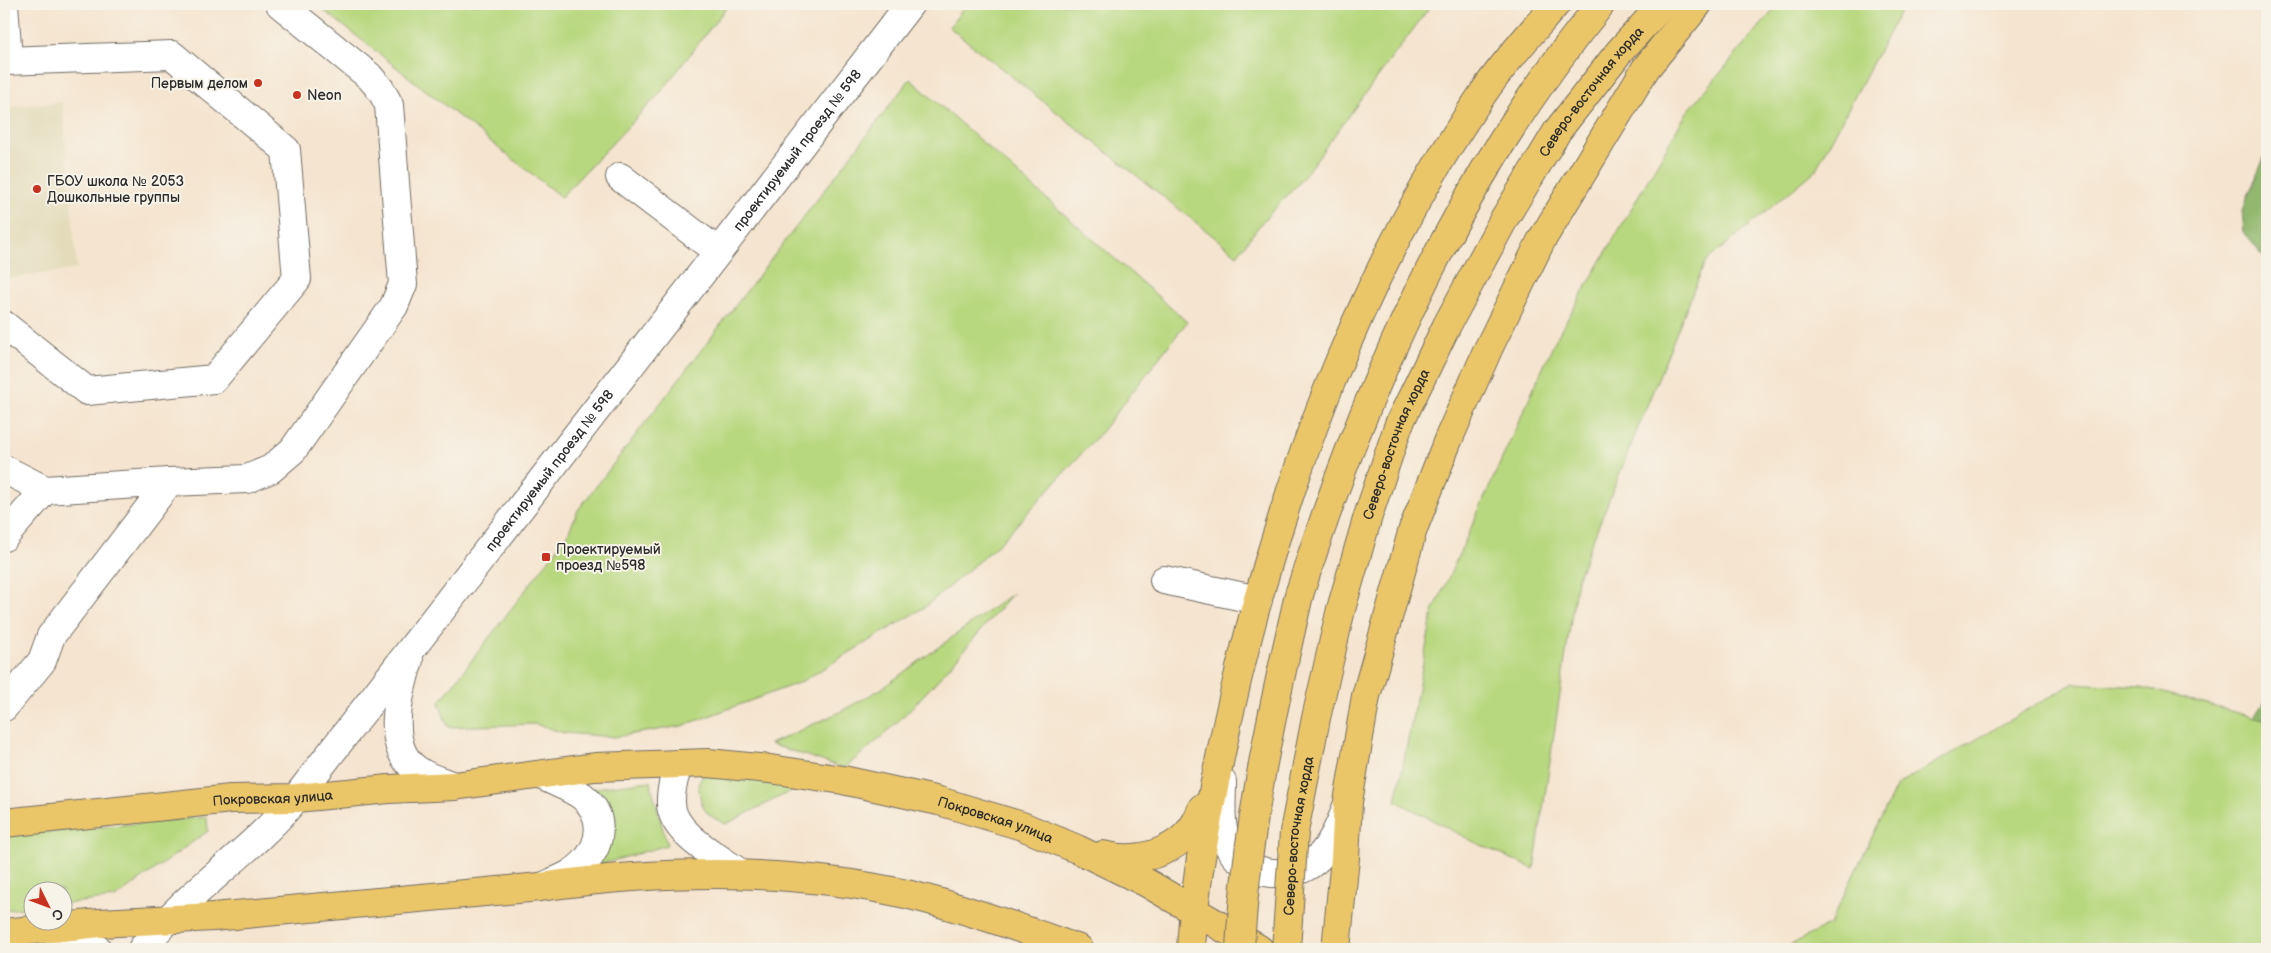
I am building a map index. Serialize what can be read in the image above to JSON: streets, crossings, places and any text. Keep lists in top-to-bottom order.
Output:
{
  "streets": {
    "main road": ["Северо-восточная хорда", "Покровская улица"],
    "street": ["проектируемый проезд № 598"]
  },
  "crossings": [
    ["проектируемый проезд № 598", "Покровская улица"]
  ],
  "places": {
    "other": ["Первым делом", "Neon", "ГБОУ школа № 2053 Дошкольные группы"],
    "transit": ["Проектируемый проезд №598"]
  },
  "north": "bottom right"
}
